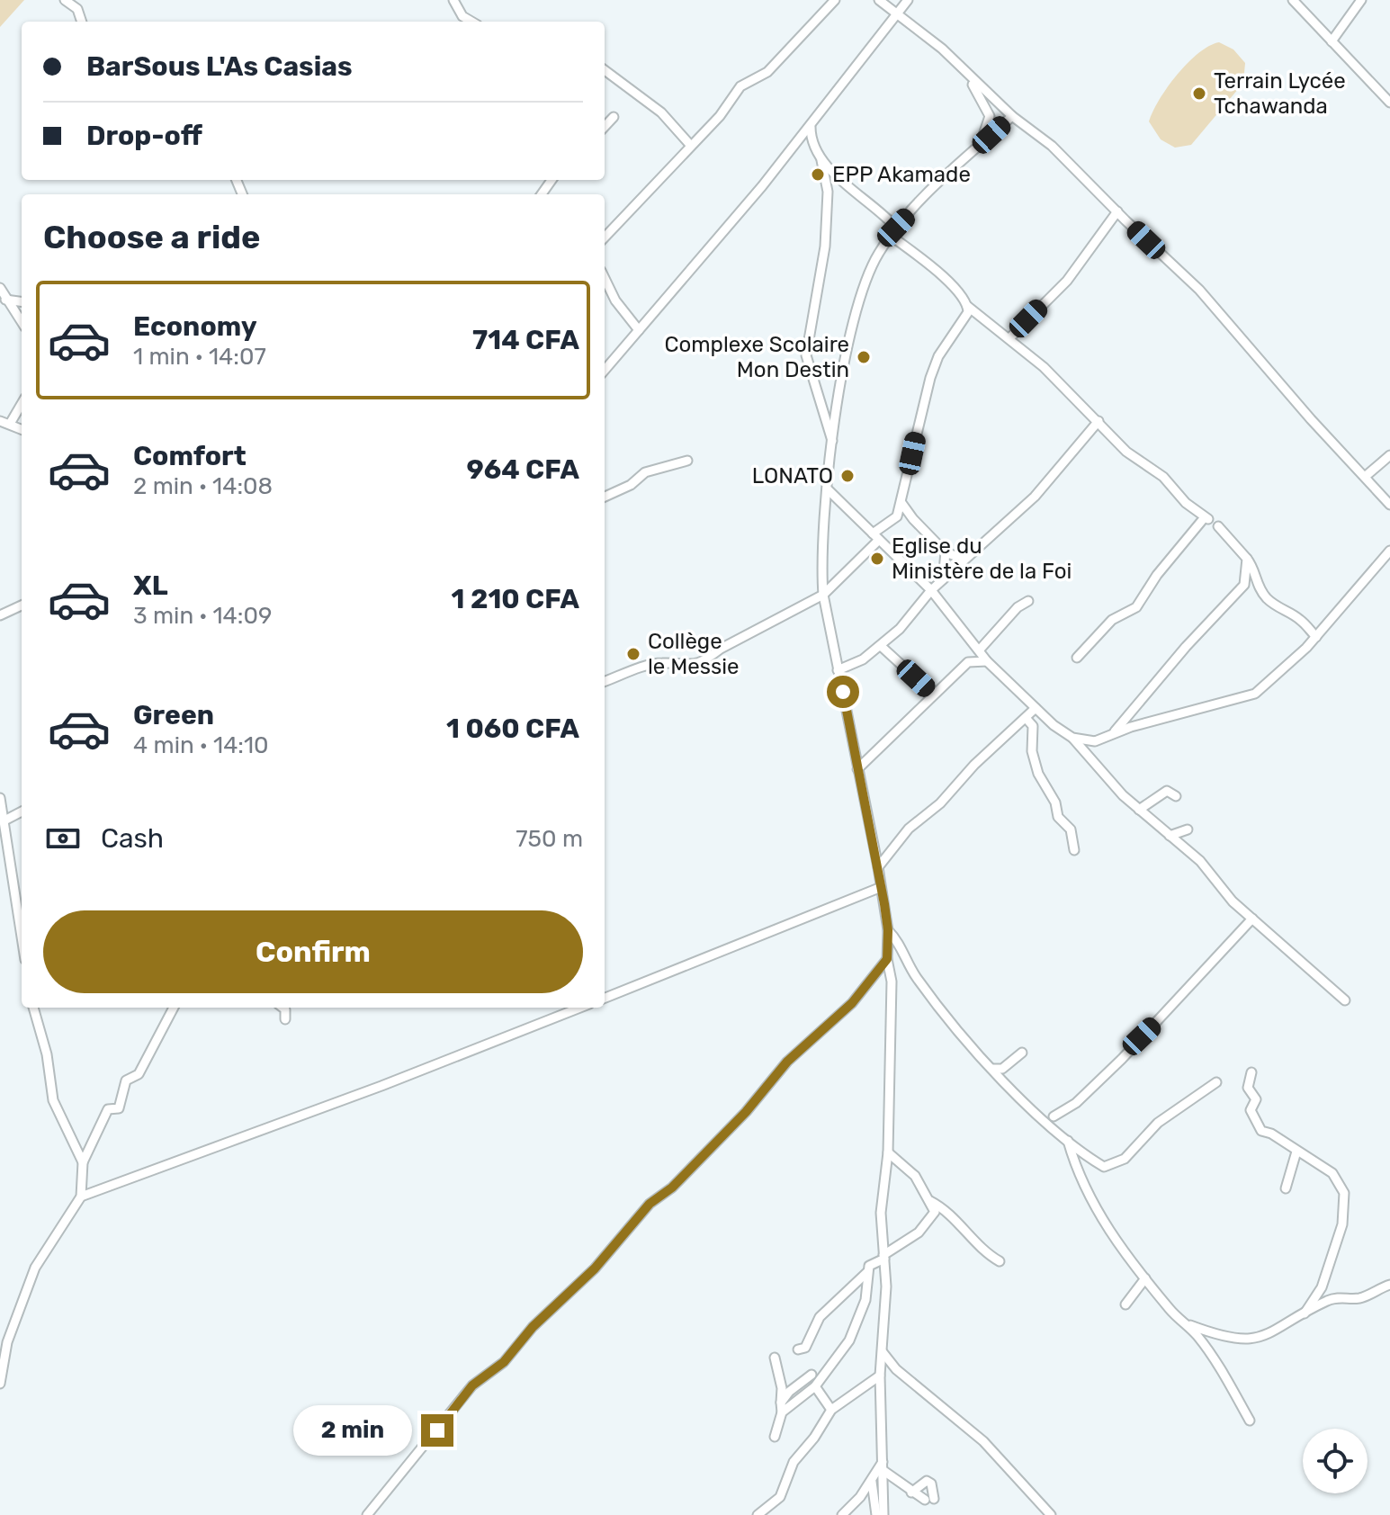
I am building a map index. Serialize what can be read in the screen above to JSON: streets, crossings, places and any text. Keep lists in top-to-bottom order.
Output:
{
  "places": [
    "Terrain Lycée Tchawanda",
    "EPP Akamade",
    "Complexe Scolaire Mon Destin",
    "LONATO",
    "Eglise du Ministère de la Foi",
    "Collège le Messie"
  ],
  "page": {
    "banner": ["BarSous L'As Casias", "Drop-off"],
    "heading": "Choose a ride",
    "list": [
      {
        "name": "Economy",
        "note": "1 min · 14:07",
        "value": "714 CFA"
      },
      {
        "name": "Comfort",
        "note": "2 min · 14:08",
        "value": "964 CFA"
      },
      {
        "name": "XL",
        "note": "3 min · 14:09",
        "value": "1 210 CFA"
      },
      {
        "name": "Green",
        "note": "4 min · 14:10",
        "value": "1 060 CFA"
      }
    ],
    "pay": ["Cash", "750 m"],
    "buttons": "Confirm",
    "bubble": "2 min"
  }
}
